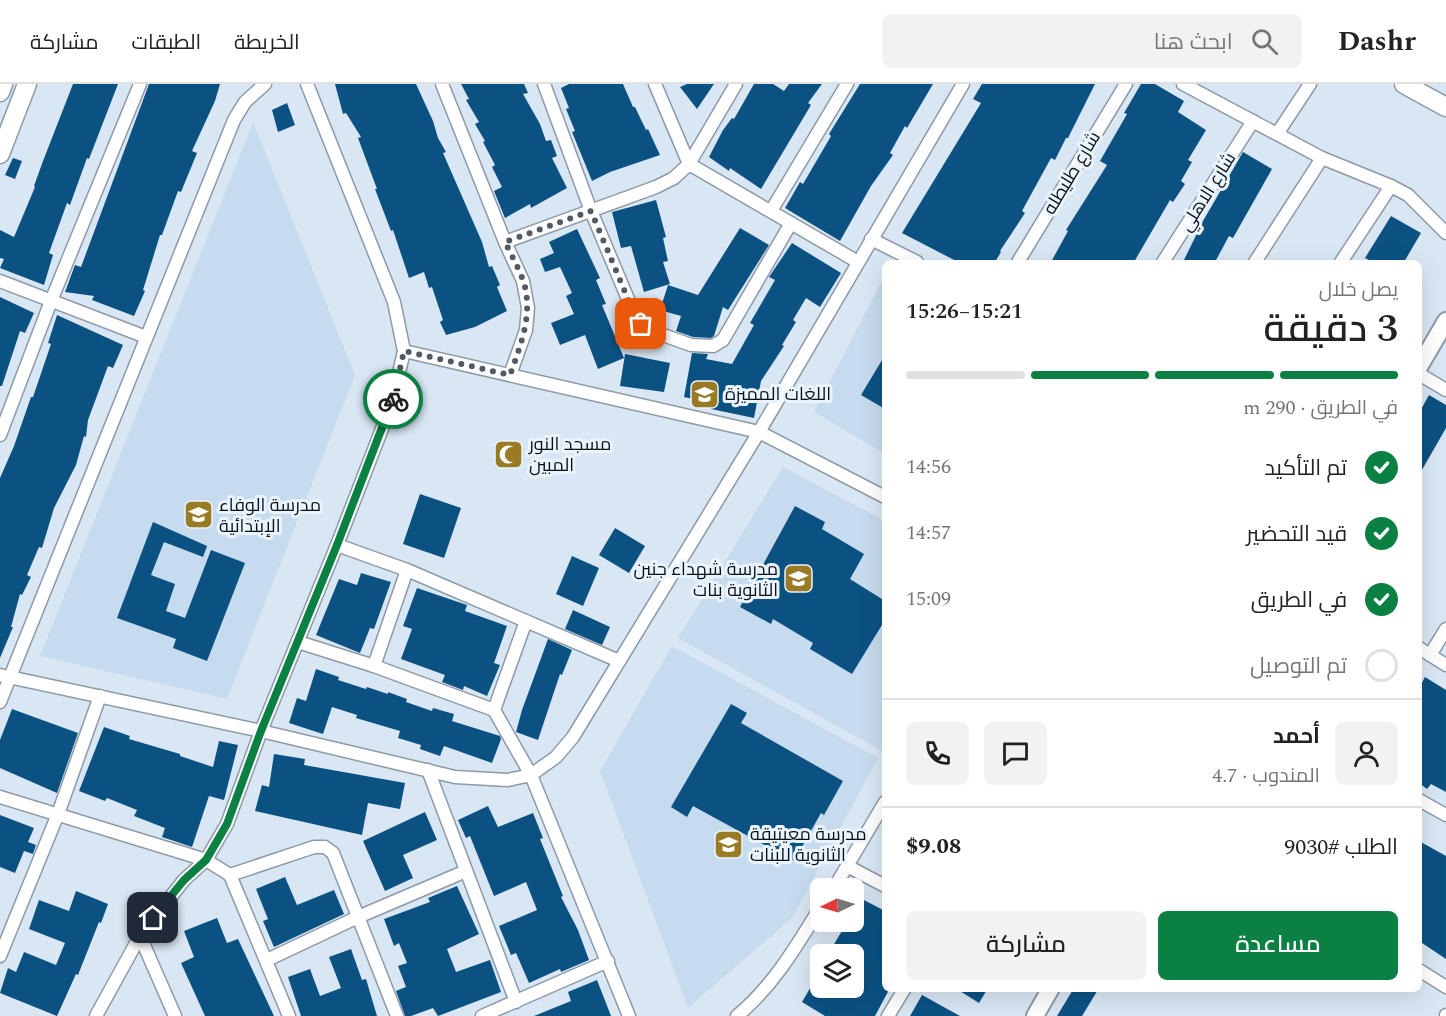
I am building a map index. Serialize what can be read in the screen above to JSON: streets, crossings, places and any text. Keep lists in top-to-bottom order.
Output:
{
  "streets": {
    "street": ["شارع طليطله", "شارع الاهلي"]
  },
  "places": {
    "school or university": [
      "اللغات المميزة",
      "مدرسة الوفاء الإبتدائية",
      "مدرسة شهداء جنين الثانوية بنات",
      "مدرسة معيتيقة الثانوية للبنات"
    ],
    "mosque": ["مسجد النور المبين"]
  },
  "north": "left",
  "page": {
    "header": "Dashr",
    "search": "ابحث هنا",
    "nav": ["الخريطة", "الطبقات", "مشاركة"],
    "heading": ["3 دقيقة", "يصل خلال", "15:21–15:26"],
    "panel": [
      "أحمد",
      "المندوب · 4.7",
      "الطلب #9030",
      "$9.08"
    ],
    "bar": "في الطريق · 290 m",
    "list": [
      ["تم التأكيد", "14:56"],
      ["قيد التحضير", "14:57"],
      ["في الطريق", "15:09"],
      "تم التوصيل"
    ],
    "buttons": ["مساعدة", "مشاركة"]
  }
}
